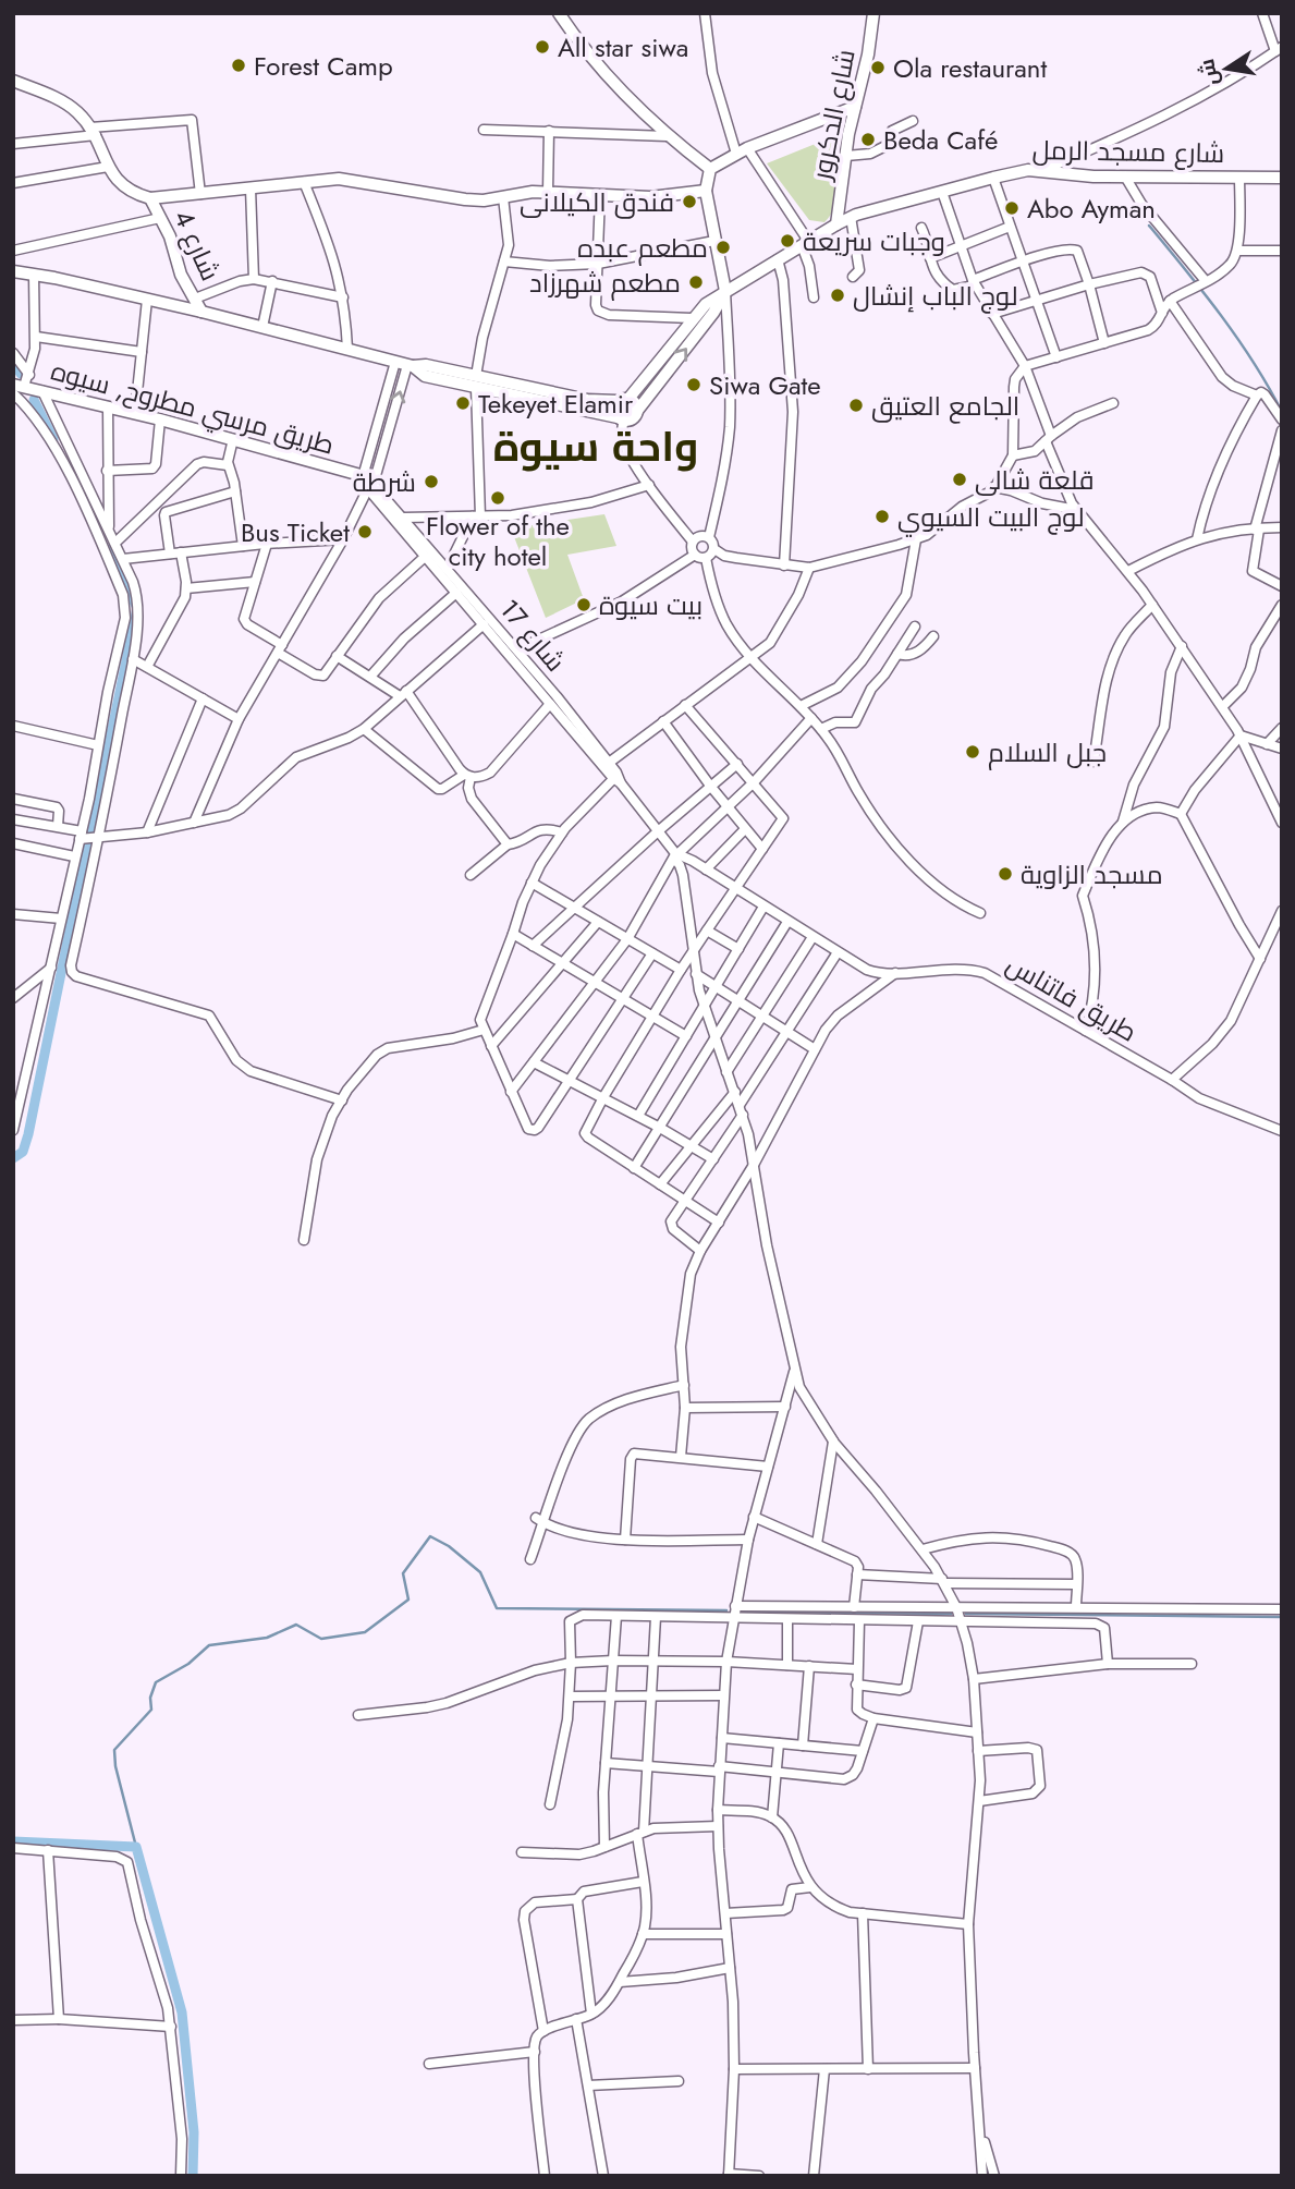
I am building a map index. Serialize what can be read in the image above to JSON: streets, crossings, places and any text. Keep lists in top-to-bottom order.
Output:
{
  "streets": {
    "street": [
      "شارع الدكرور",
      "شارع مسجد الرمل",
      "شارع 4",
      "طريق مرسي مطروح, سيوه",
      "شارع 17",
      "طريق فاتناس"
    ]
  },
  "crossings": [
    ["شارع الدكرور", "شارع مسجد الرمل"],
    ["شارع 17", "طريق فاتناس"]
  ],
  "districts": ["واحة سيوة"],
  "places": [
    "All star siwa",
    "Forest Camp",
    "Ola restaurant",
    "Beda Café",
    "فندق الكيلانى",
    "Abo Ayman",
    "وجبات سريعة",
    "مطعم عبده",
    "مطعم شهرزاد",
    "لوج الباب إنشال",
    "Siwa Gate",
    "Tekeyet Elamir",
    "الجامع العتيق",
    "قلعة شالى",
    "شرطة",
    "Flower of the city hotel",
    "لوج البيت السيوي",
    "Bus Ticket",
    "بيت سيوة",
    "جبل السلام",
    "مسجد الزاوية"
  ],
  "north": "left"
}
